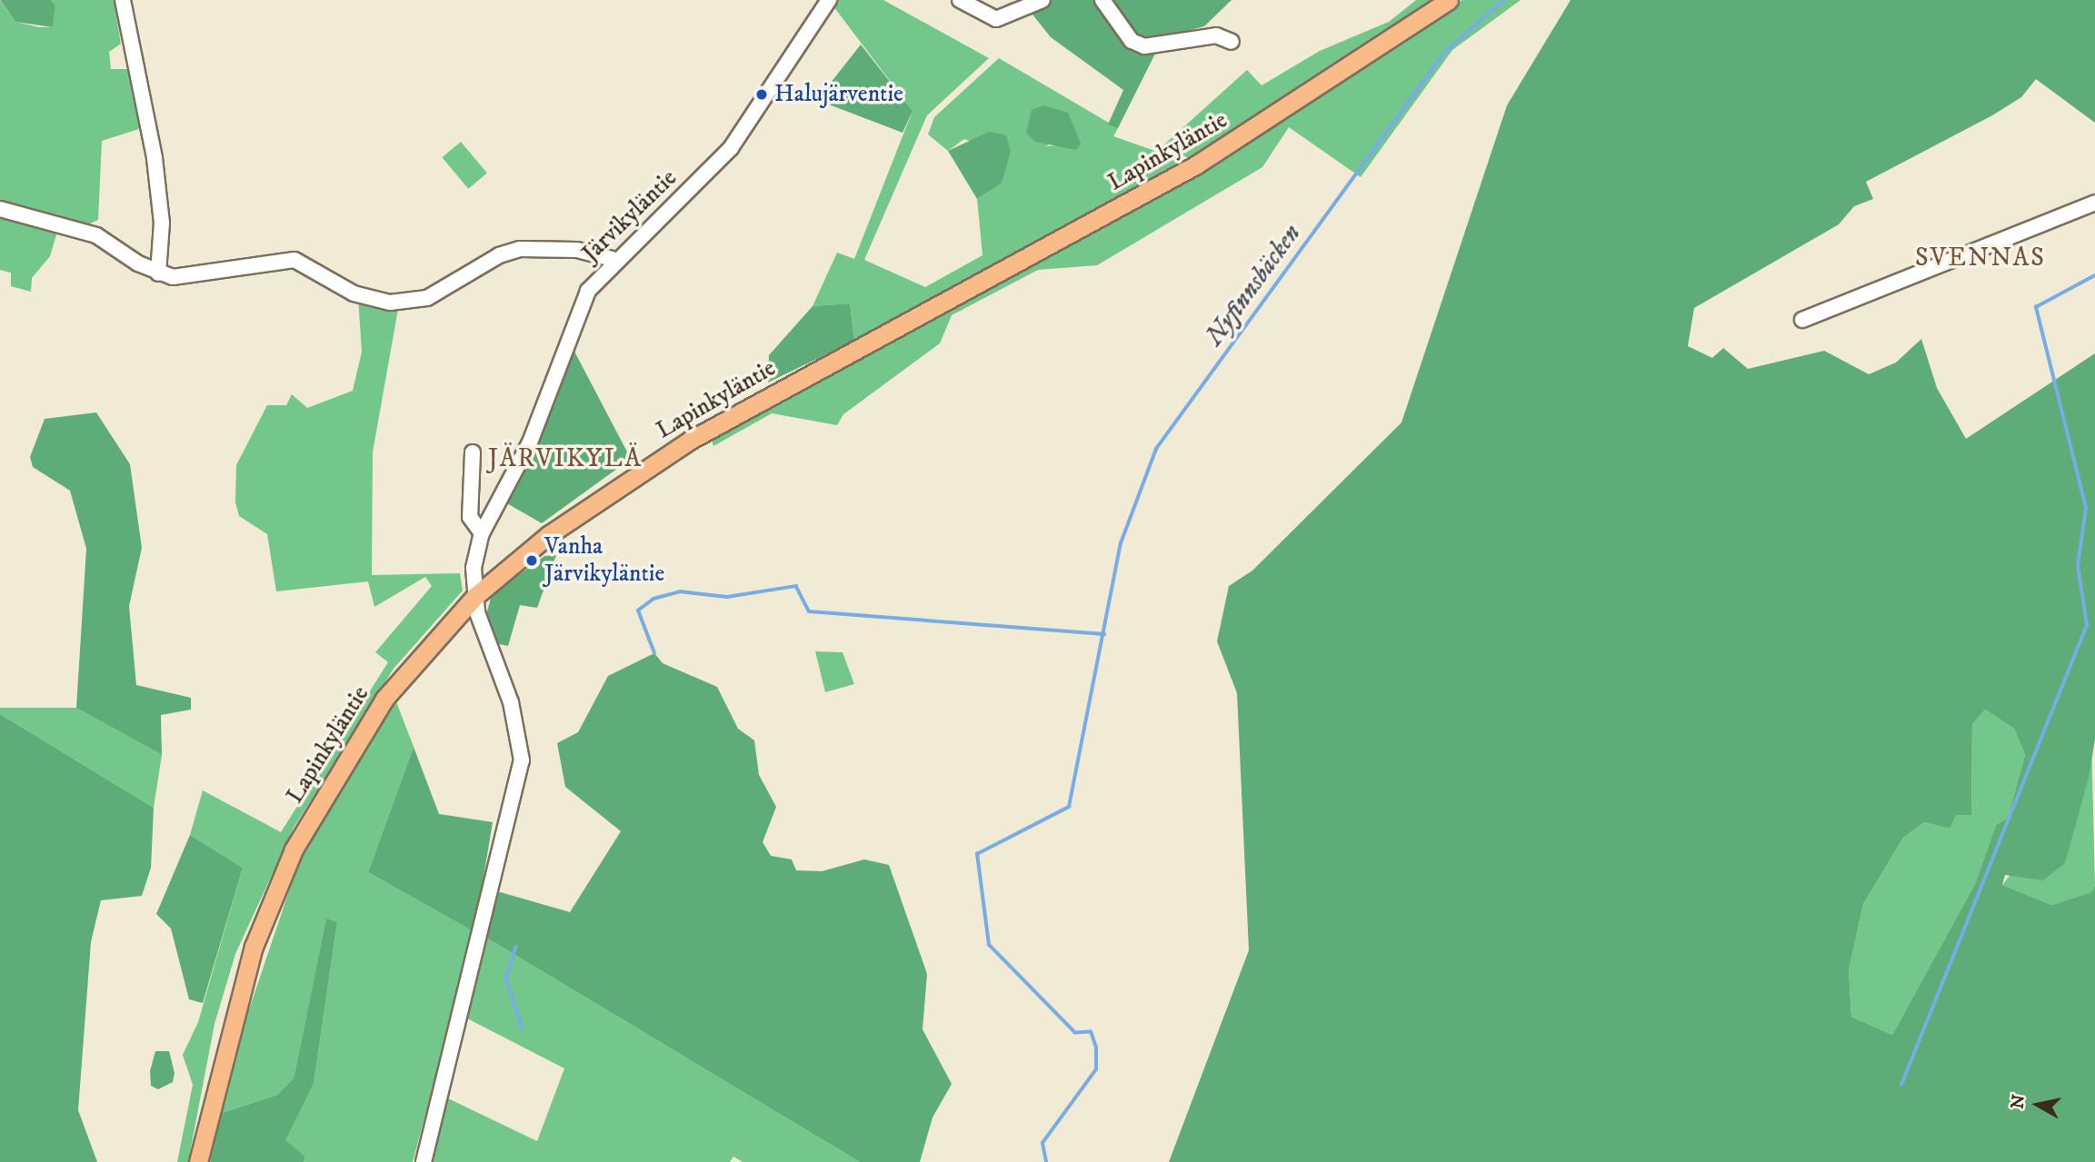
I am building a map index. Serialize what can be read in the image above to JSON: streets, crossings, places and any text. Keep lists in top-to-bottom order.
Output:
{
  "streets": {
    "main road": ["Lapinkyläntie"],
    "street": ["Järvikyläntie"]
  },
  "crossings": [
    ["Lapinkyläntie", "Järvikyläntie"]
  ],
  "districts": ["SVENNAS", "JÄRVIKYLÄ"],
  "water": ["Nyfinnsbäcken"],
  "places": ["Halujärventie", "Vanha Järvikyläntie"],
  "north": "left"
}
